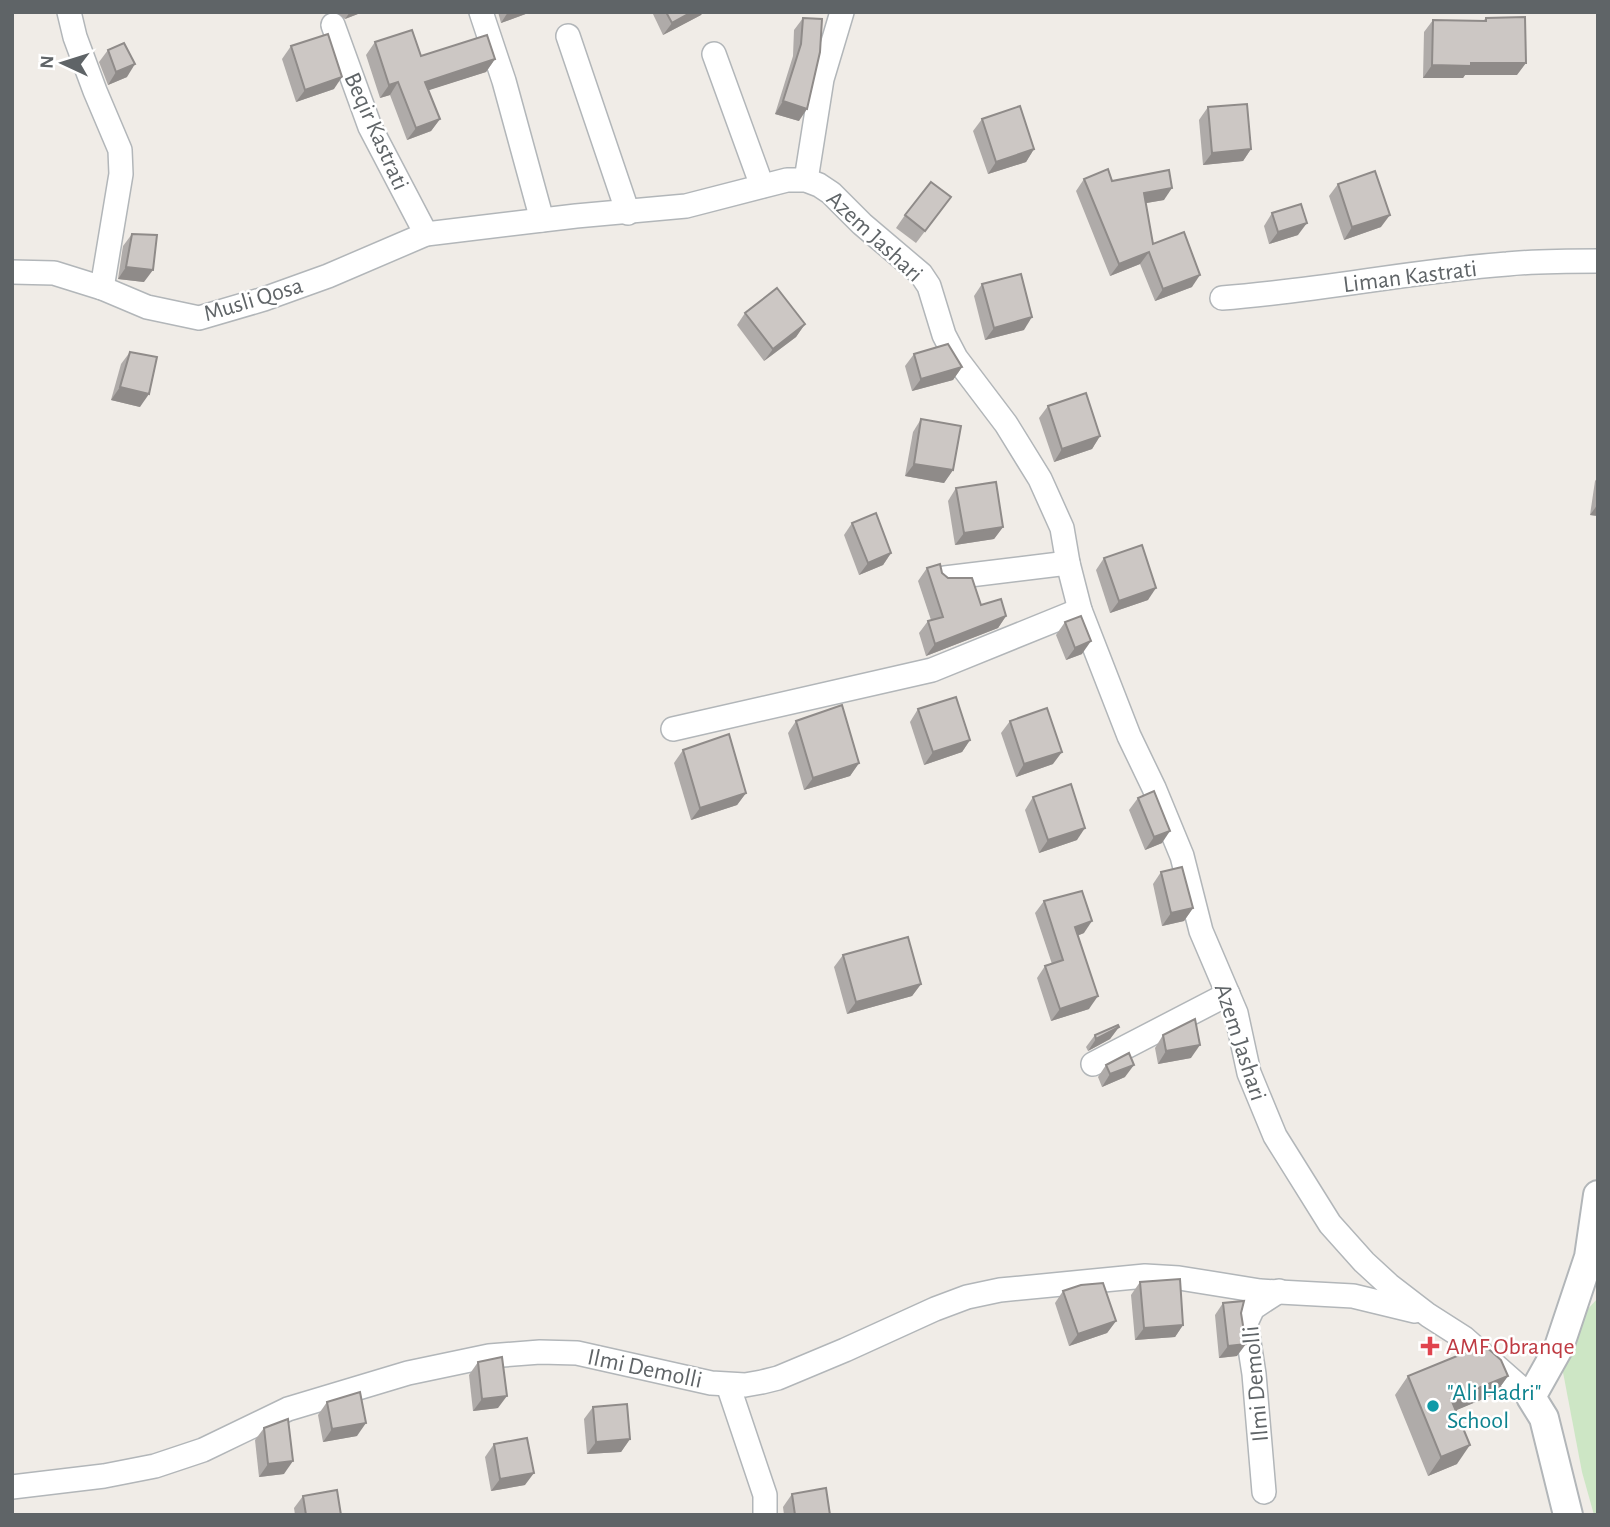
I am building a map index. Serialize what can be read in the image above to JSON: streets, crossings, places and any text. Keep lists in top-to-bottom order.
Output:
{
  "streets": {
    "street": [
      "Beqir Kastrati",
      "Azem Jashari",
      "Liman Kastrati",
      "Musli Qosa",
      "Ilmi Demolli"
    ]
  },
  "crossings": [
    ["Beqir Kastrati", "Musli Qosa"],
    ["Azem Jashari", "Ilmi Demolli"]
  ],
  "places": {
    "health": ["AMF Obranqe"],
    "other": ["\"Ali Hadri\" School"]
  },
  "north": "left"
}
